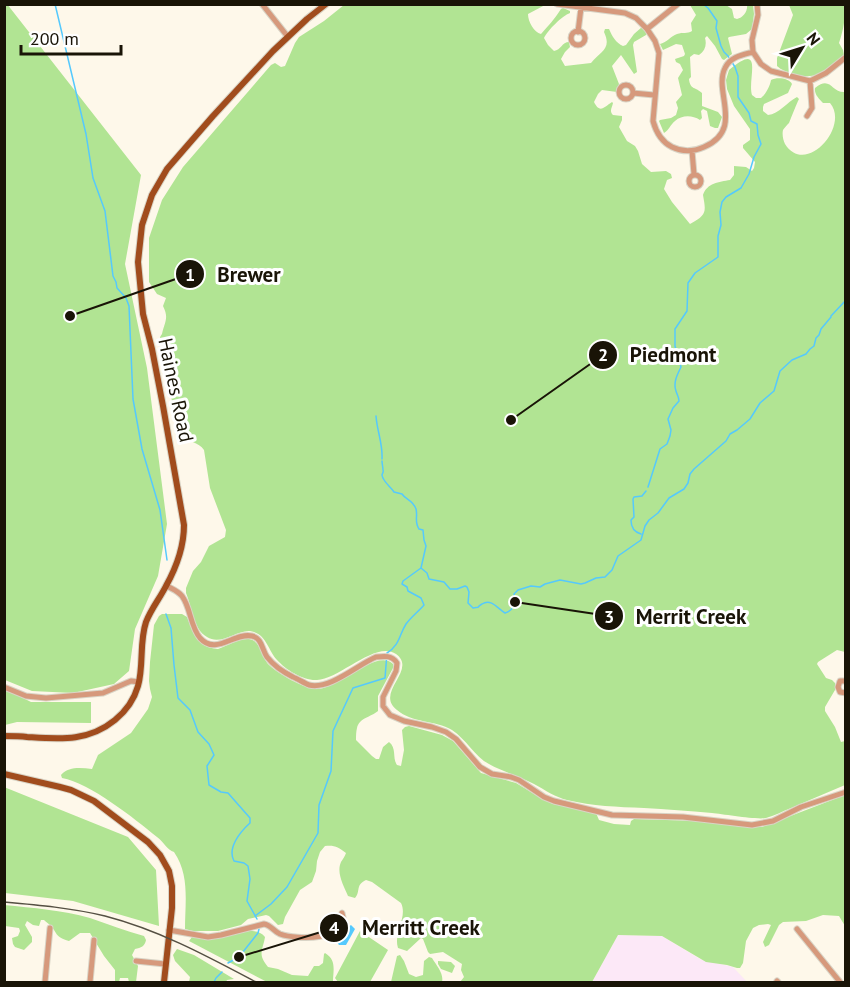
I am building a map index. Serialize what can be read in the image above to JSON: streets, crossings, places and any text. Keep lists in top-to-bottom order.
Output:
{
  "streets": {
    "main road": ["Haines Road"]
  },
  "places": [
    "Brewer",
    "Piedmont",
    "Merrit Creek",
    "Merritt Creek"
  ],
  "scale_bar": "200 m",
  "north": "top right"
}
